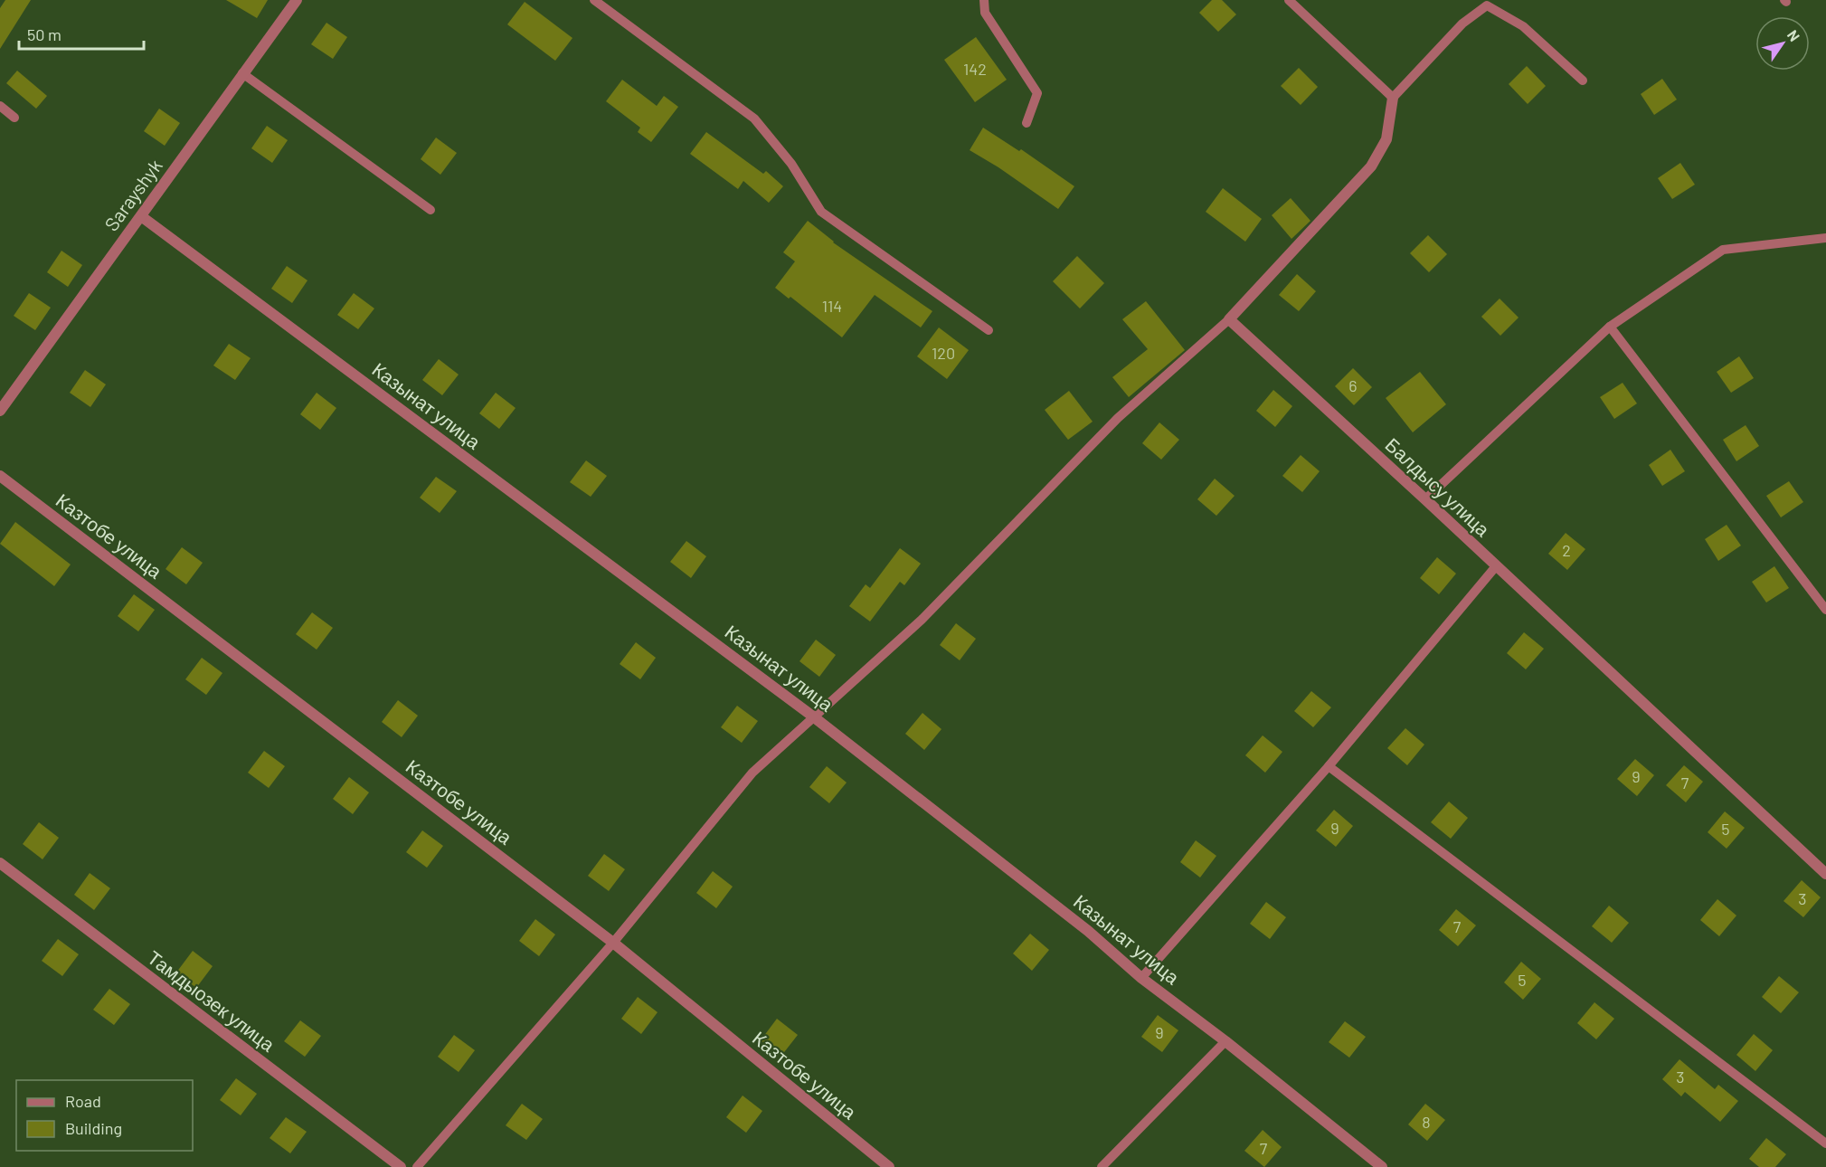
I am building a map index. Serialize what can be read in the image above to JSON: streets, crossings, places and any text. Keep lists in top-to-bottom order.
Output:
{
  "streets": {
    "street": [
      "Sarayshyk",
      "Казынат улица",
      "Балдысу улица",
      "Казтобе улица",
      "Тамдыозек улица"
    ]
  },
  "crossings": [
    ["Sarayshyk", "Казынат улица"]
  ],
  "house_numbers": [
    "142",
    "114",
    "120",
    "6",
    "2",
    "9",
    "7",
    "9",
    "5",
    "3",
    "7",
    "5",
    "9",
    "3",
    "8",
    "7"
  ],
  "legend": ["Road", "Building"],
  "scale_bar": "50 m",
  "north": "top right"
}
